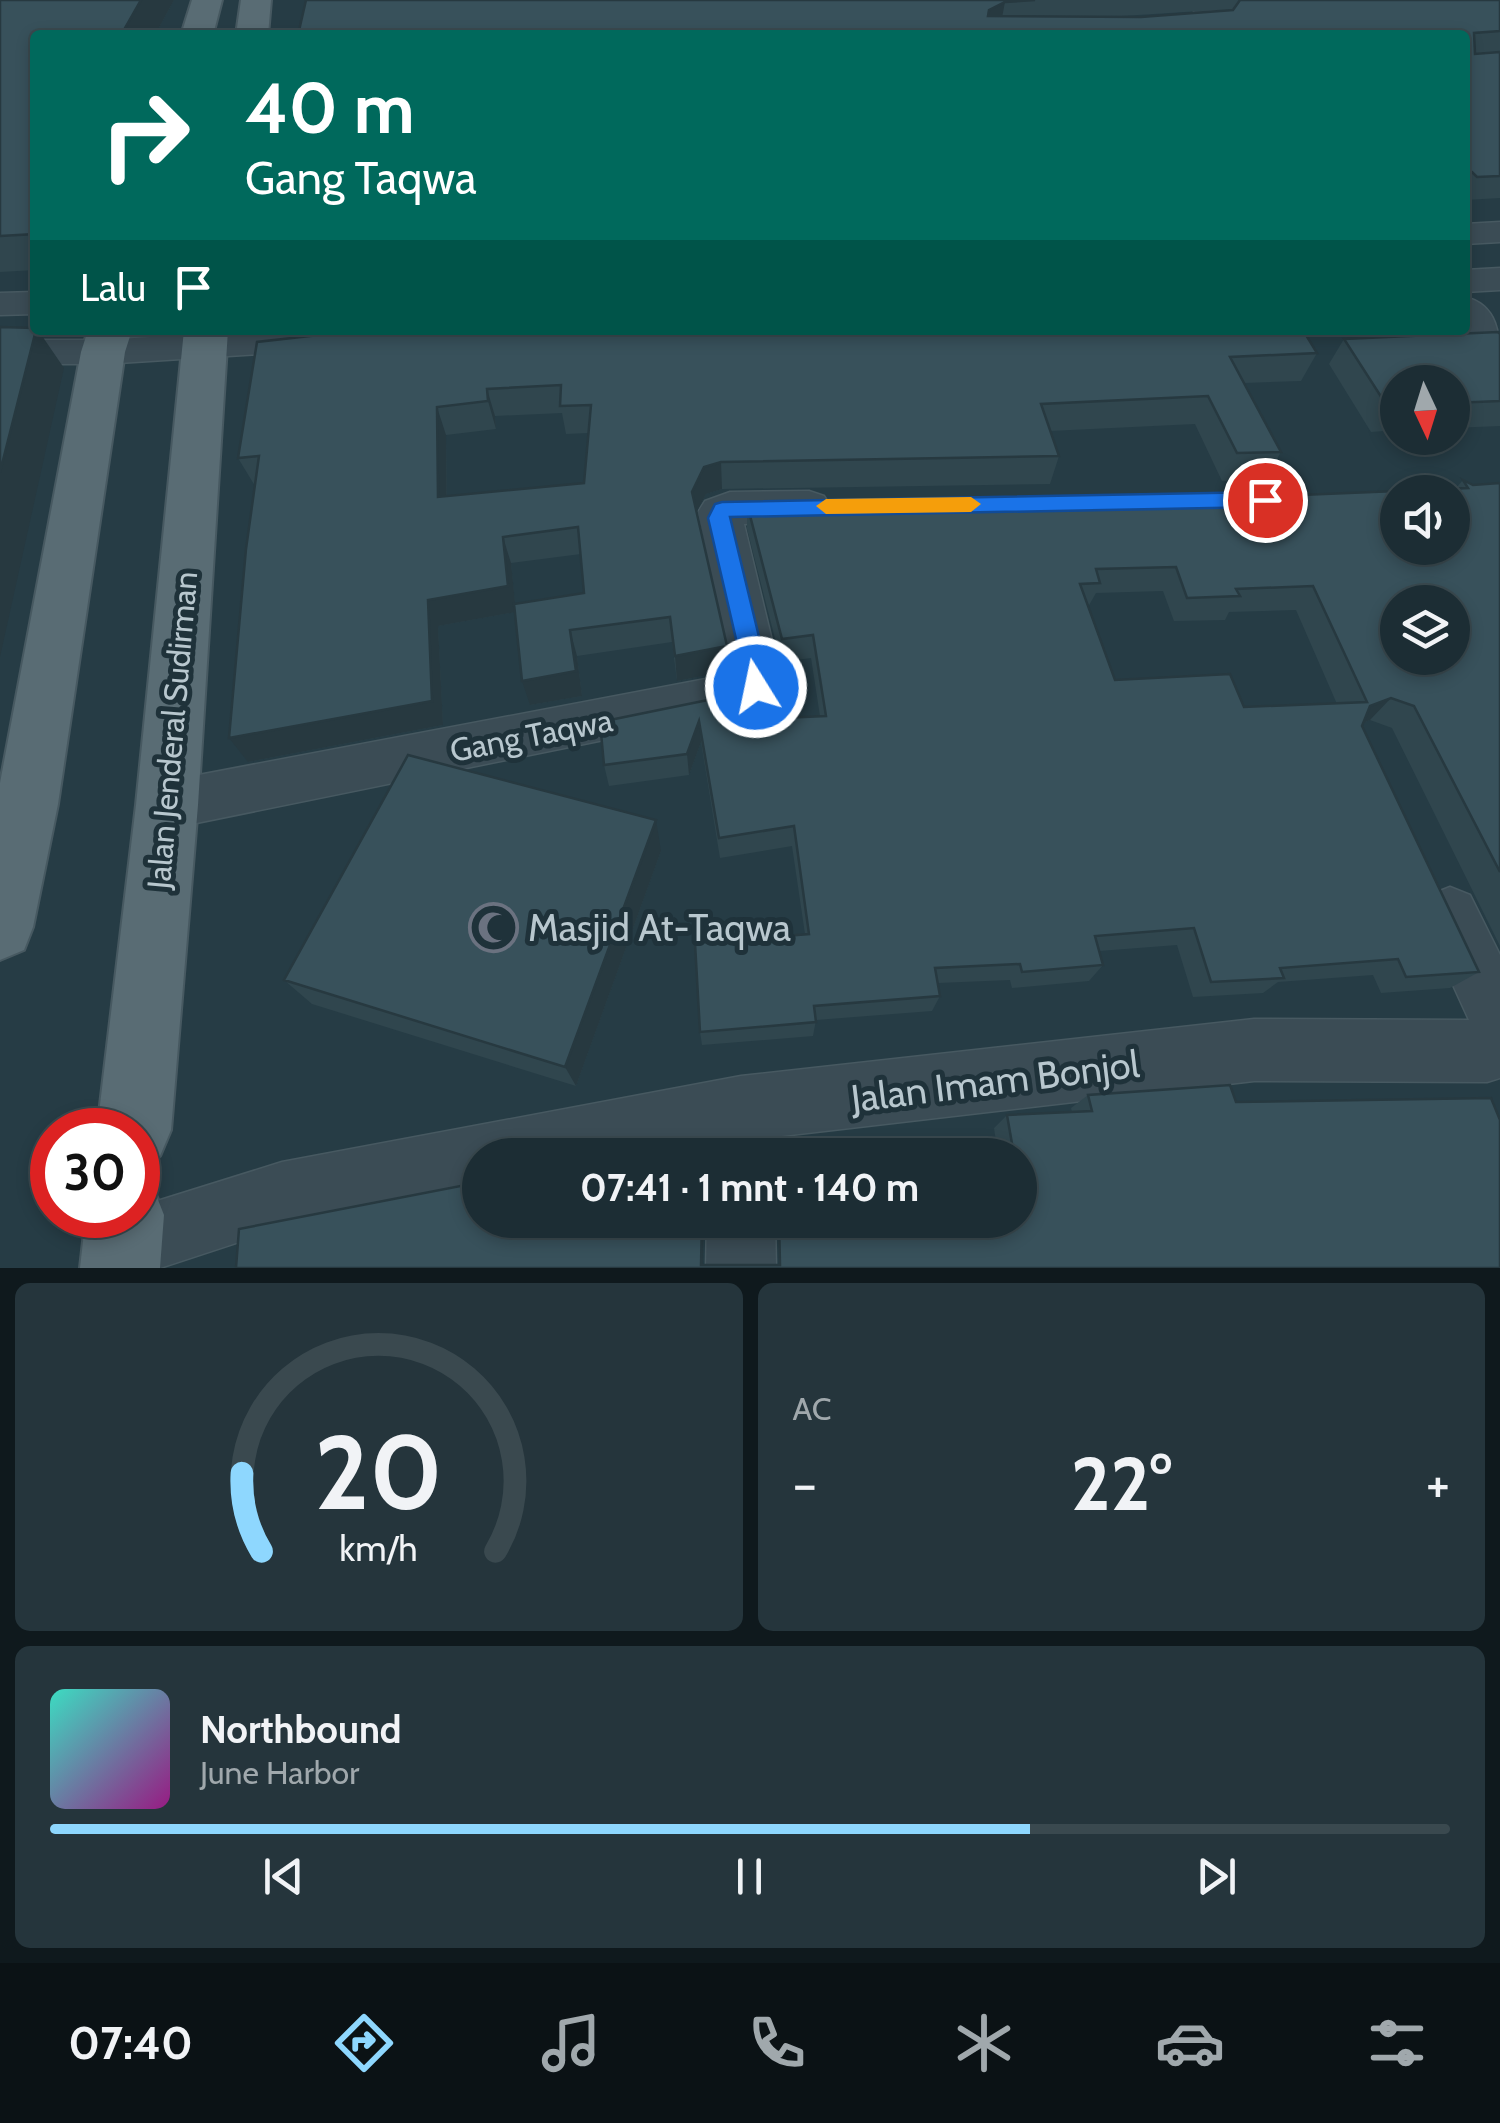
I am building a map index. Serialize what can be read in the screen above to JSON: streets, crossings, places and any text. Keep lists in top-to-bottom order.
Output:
{
  "streets": {
    "main road": ["Jalan Jenderal Sudirman"],
    "street": ["Gang Taqwa", "Jalan Imam Bonjol"]
  },
  "crossings": [
    ["Jalan Jenderal Sudirman", "Gang Taqwa"]
  ],
  "places": {
    "mosque": ["Masjid At-Taqwa"]
  },
  "north": "bottom",
  "page": {
    "turn": ["40 m", "Gang Taqwa"],
    "then": "Lalu",
    "limit": "30",
    "trip": "07:41 · 1 mnt · 140 m",
    "tile": "AC",
    "heat": ["−", "22°", "+"],
    "song": ["Northbound", "June Harbor"],
    "tabs": "07:40",
    "gauge": ["20", "km/h"]
  }
}
